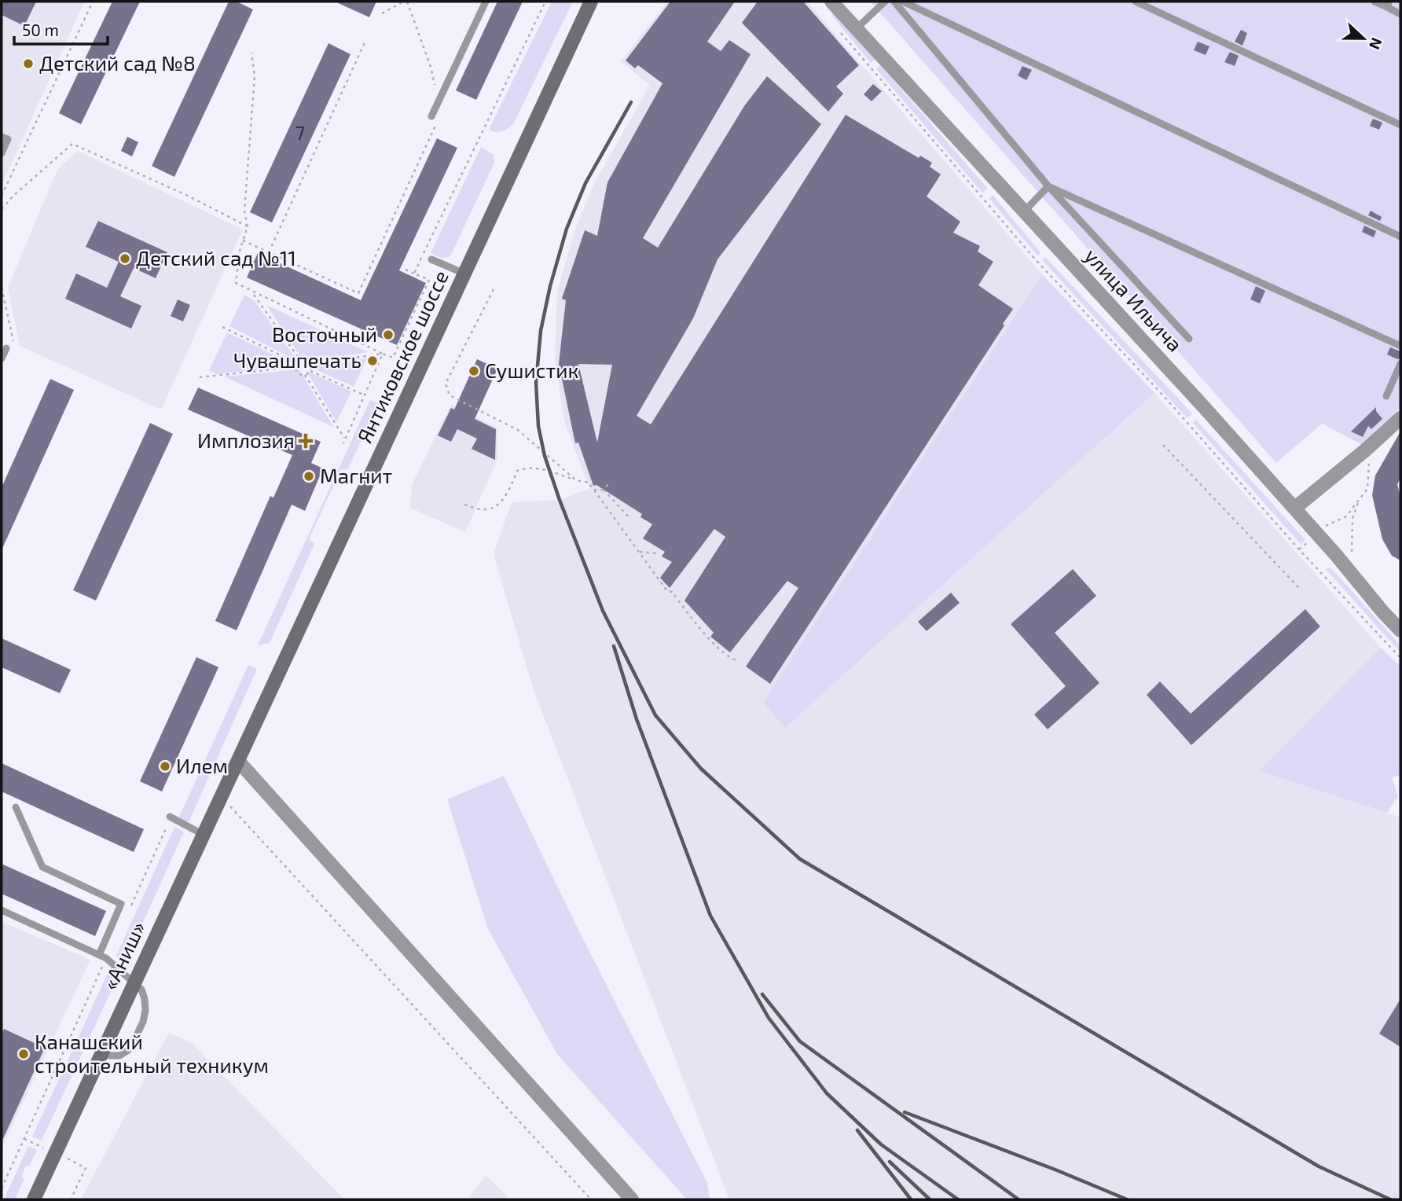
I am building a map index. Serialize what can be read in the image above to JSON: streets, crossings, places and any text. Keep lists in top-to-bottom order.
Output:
{
  "streets": {
    "main road": ["Янтиковское шоссе", "«Аниш»"],
    "street": ["улица Ильича"]
  },
  "crossings": [
    ["Янтиковское шоссе", "«Аниш»"]
  ],
  "places": {
    "other": [
      "Детский сад №8",
      "Детский сад №11",
      "Восточный",
      "Чувашпечать",
      "Сушистик",
      "Магнит",
      "Илем",
      "Канашский строительный техникум"
    ],
    "health": ["Имплозия"]
  },
  "house_numbers": ["7"],
  "scale_bar": "50 m",
  "north": "right"
}
